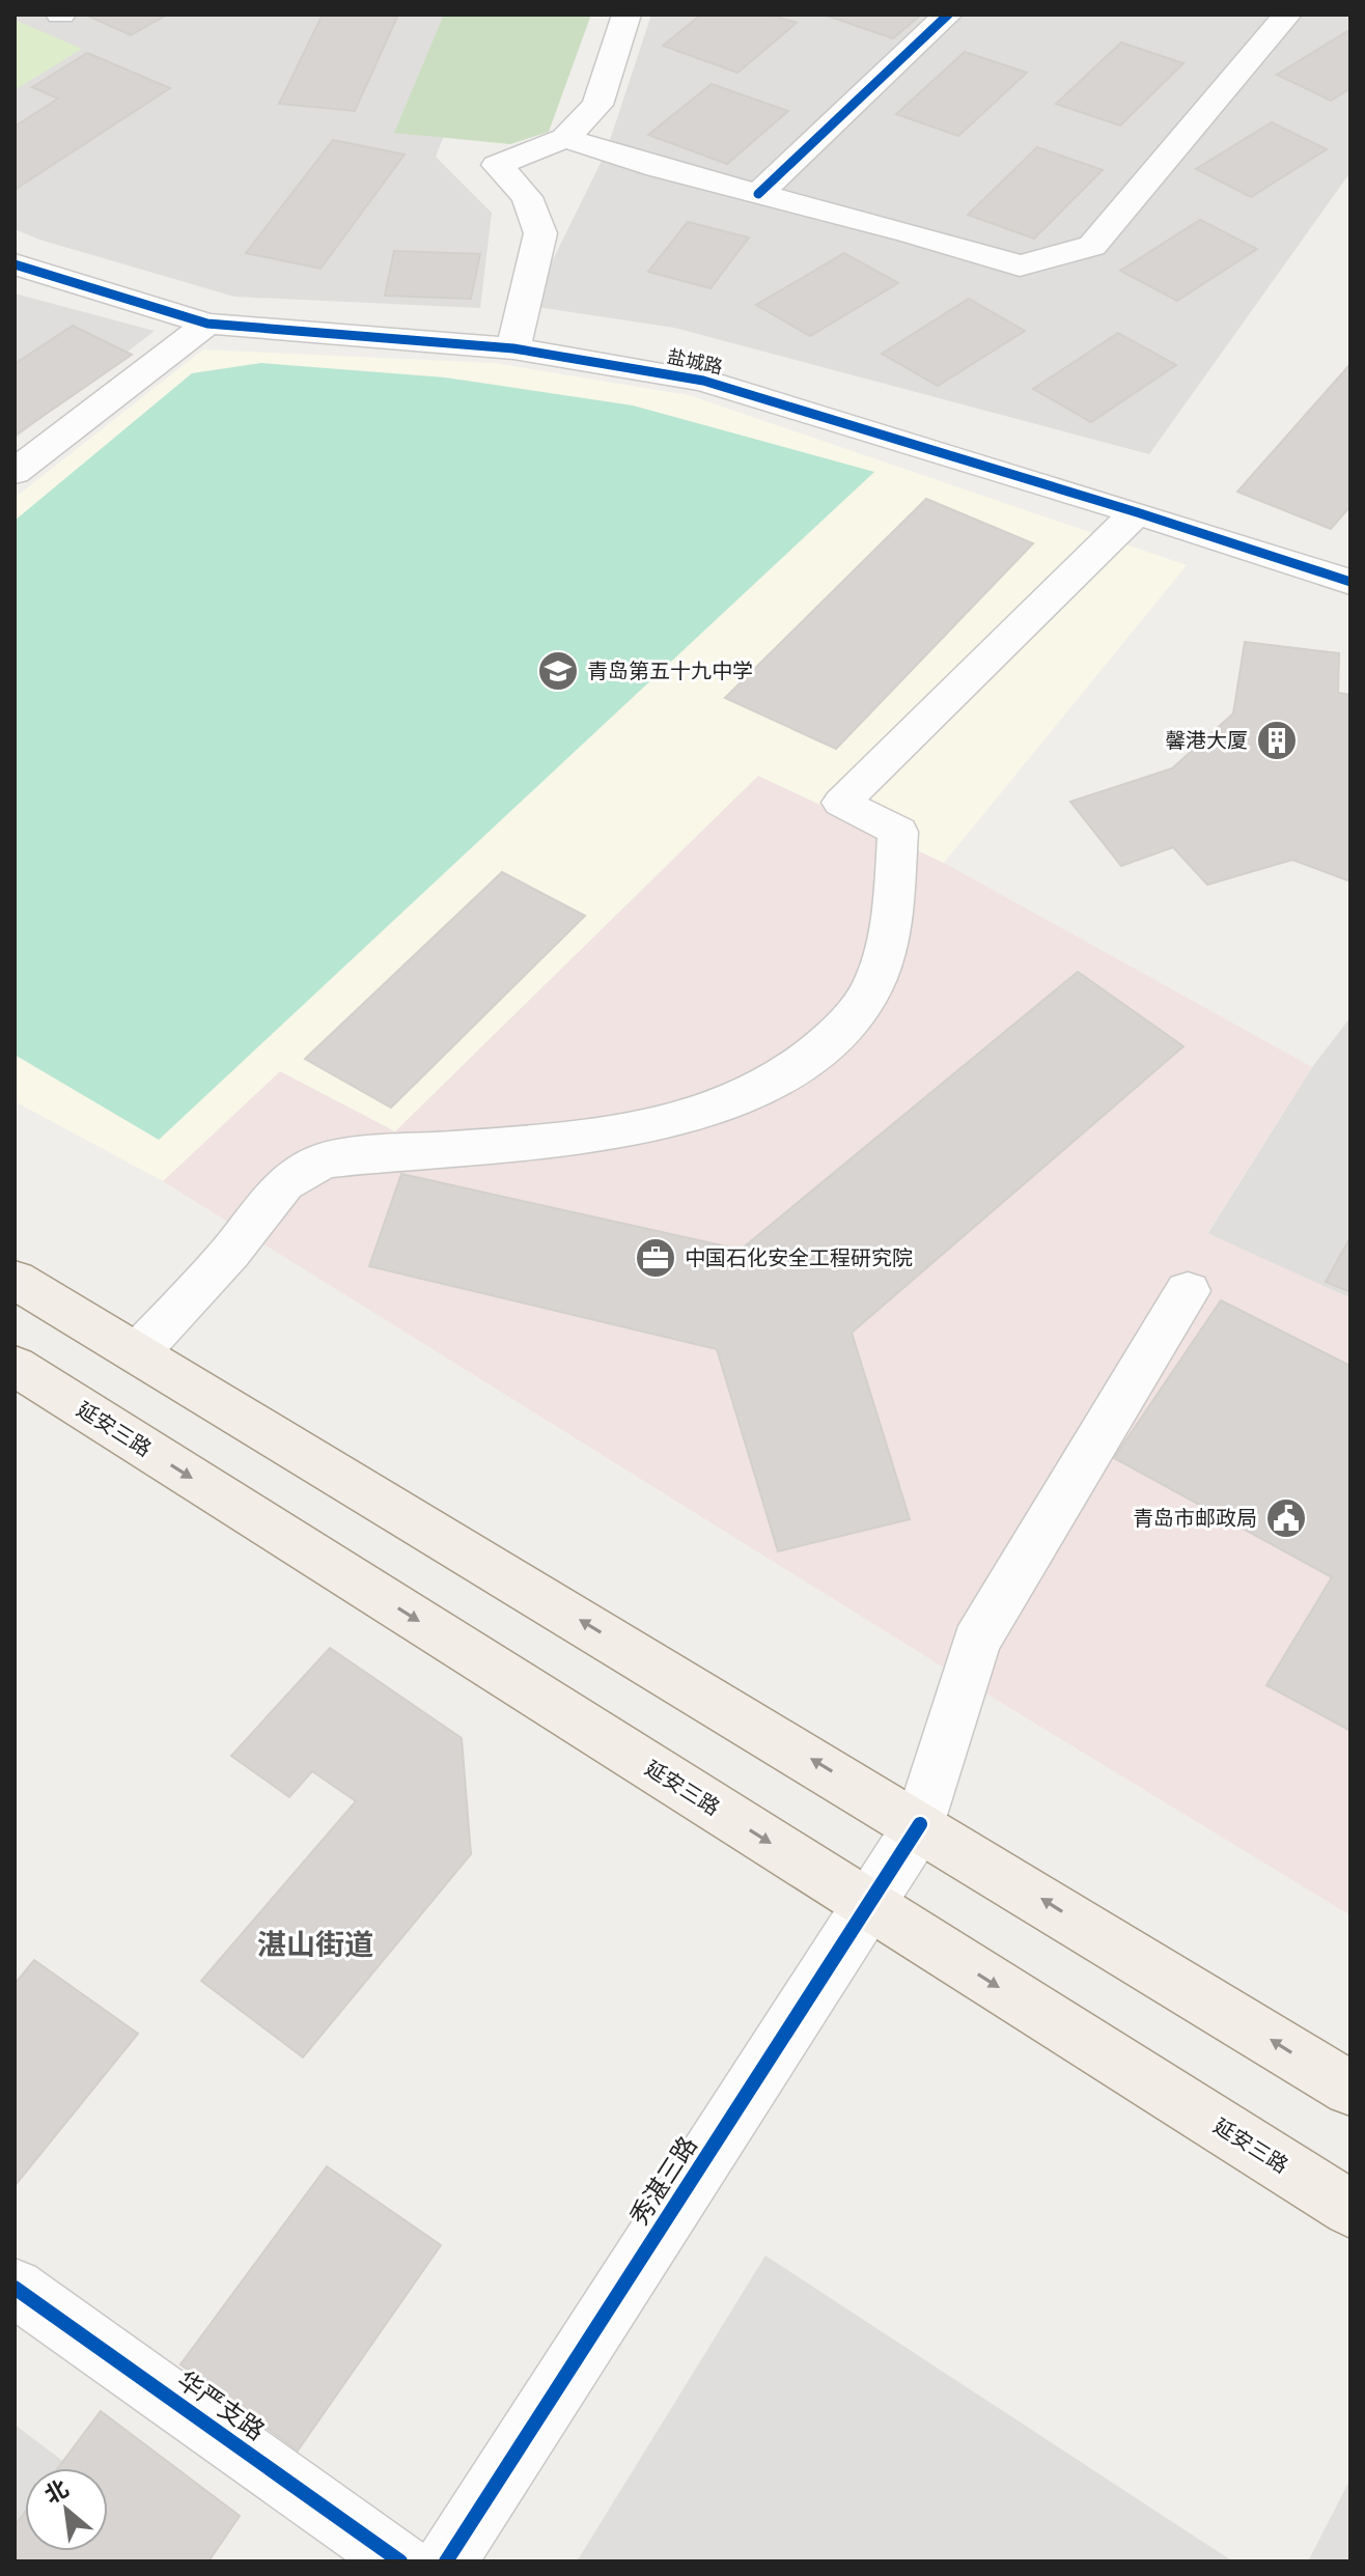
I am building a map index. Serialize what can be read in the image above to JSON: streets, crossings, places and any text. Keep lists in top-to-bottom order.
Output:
{
  "streets": {
    "main road": ["延安三路"],
    "street": ["盐城路", "秀湛三路", "华严支路"]
  },
  "crossings": [
    ["延安三路", "秀湛三路"]
  ],
  "districts": ["湛山街道"],
  "places": {
    "school or university": ["青岛第五十九中学"],
    "building": ["馨港大厦"],
    "office": ["中国石化安全工程研究院"],
    "public building": ["青岛市邮政局"]
  },
  "north": "top left"
}
